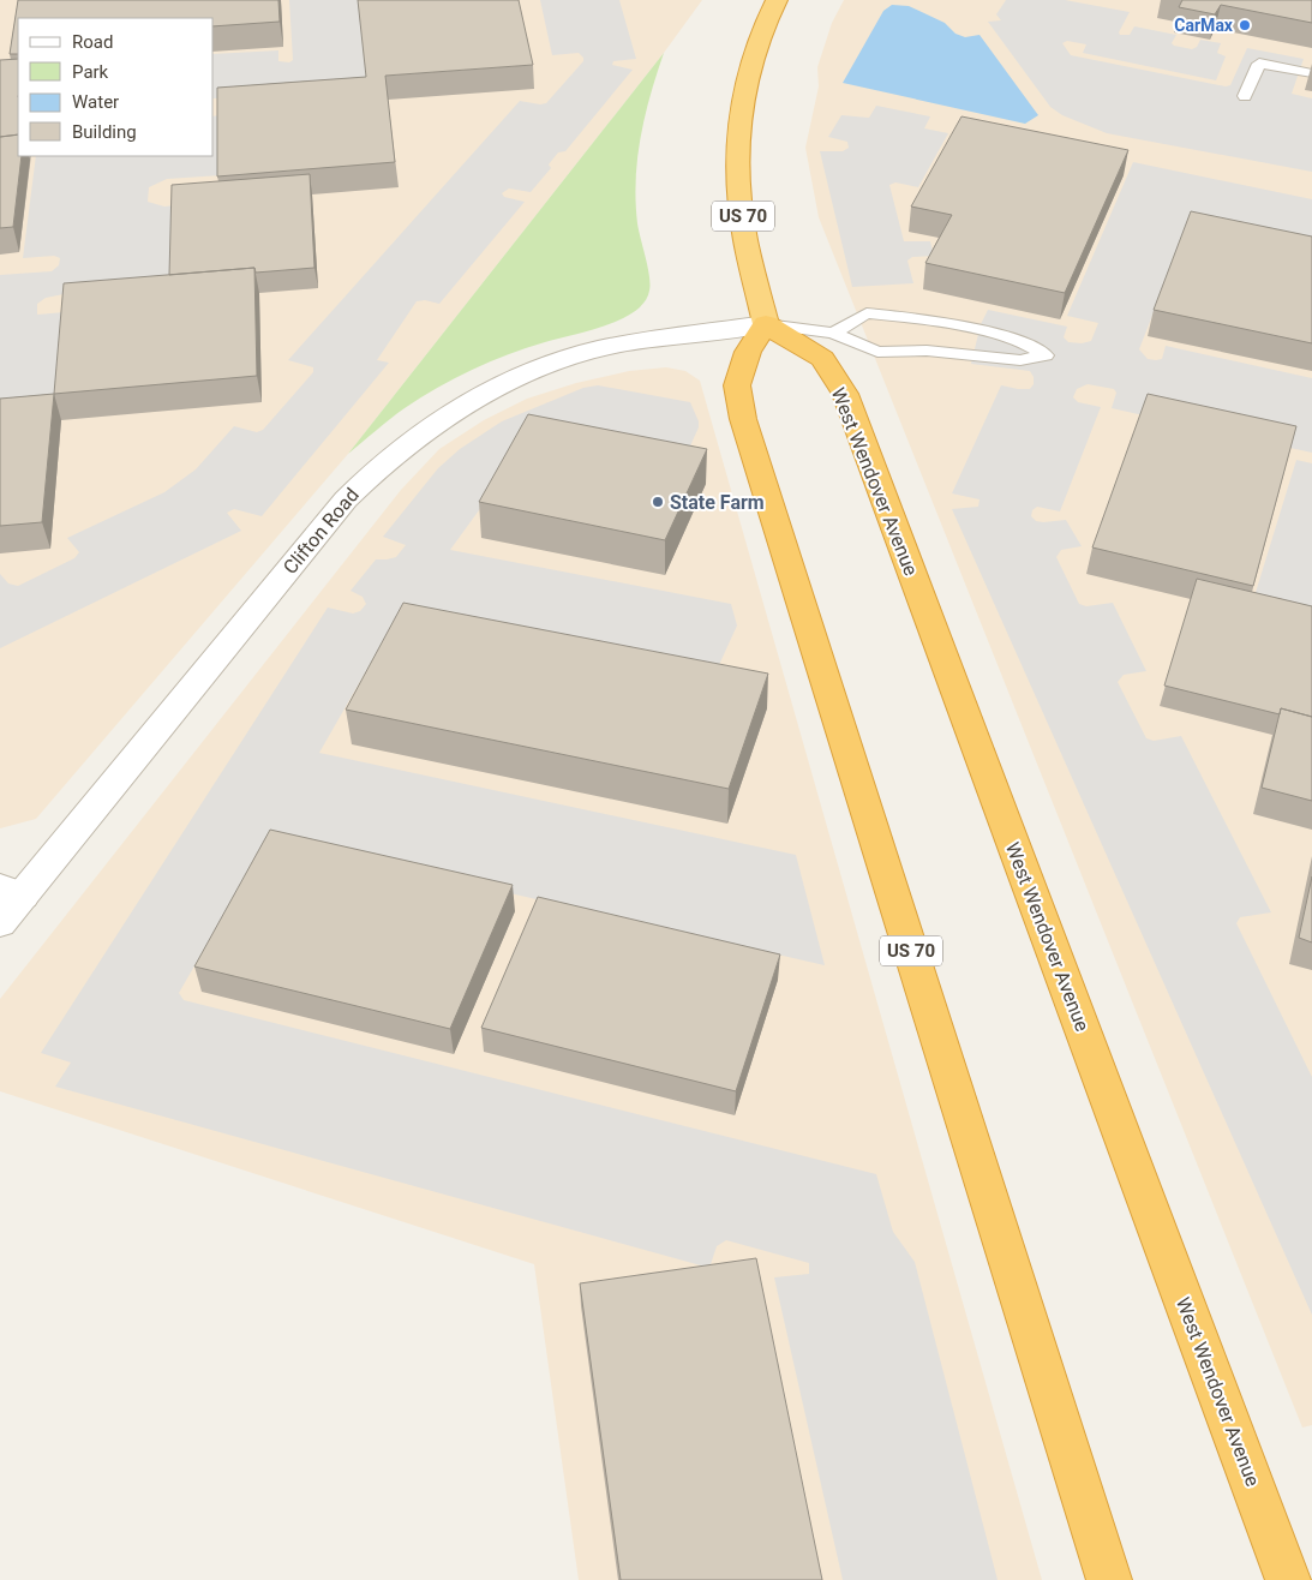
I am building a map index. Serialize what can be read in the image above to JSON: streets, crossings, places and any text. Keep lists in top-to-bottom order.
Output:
{
  "streets": {
    "highway": ["US 70", "West Wendover Avenue"],
    "street": ["Clifton Road"]
  },
  "crossings": [
    ["US 70", "West Wendover Avenue"],
    ["US 70", "Clifton Road"],
    ["West Wendover Avenue", "Clifton Road"]
  ],
  "places": ["CarMax", "State Farm"],
  "legend": [
    "Road",
    "Park",
    "Water",
    "Building"
  ]
}
